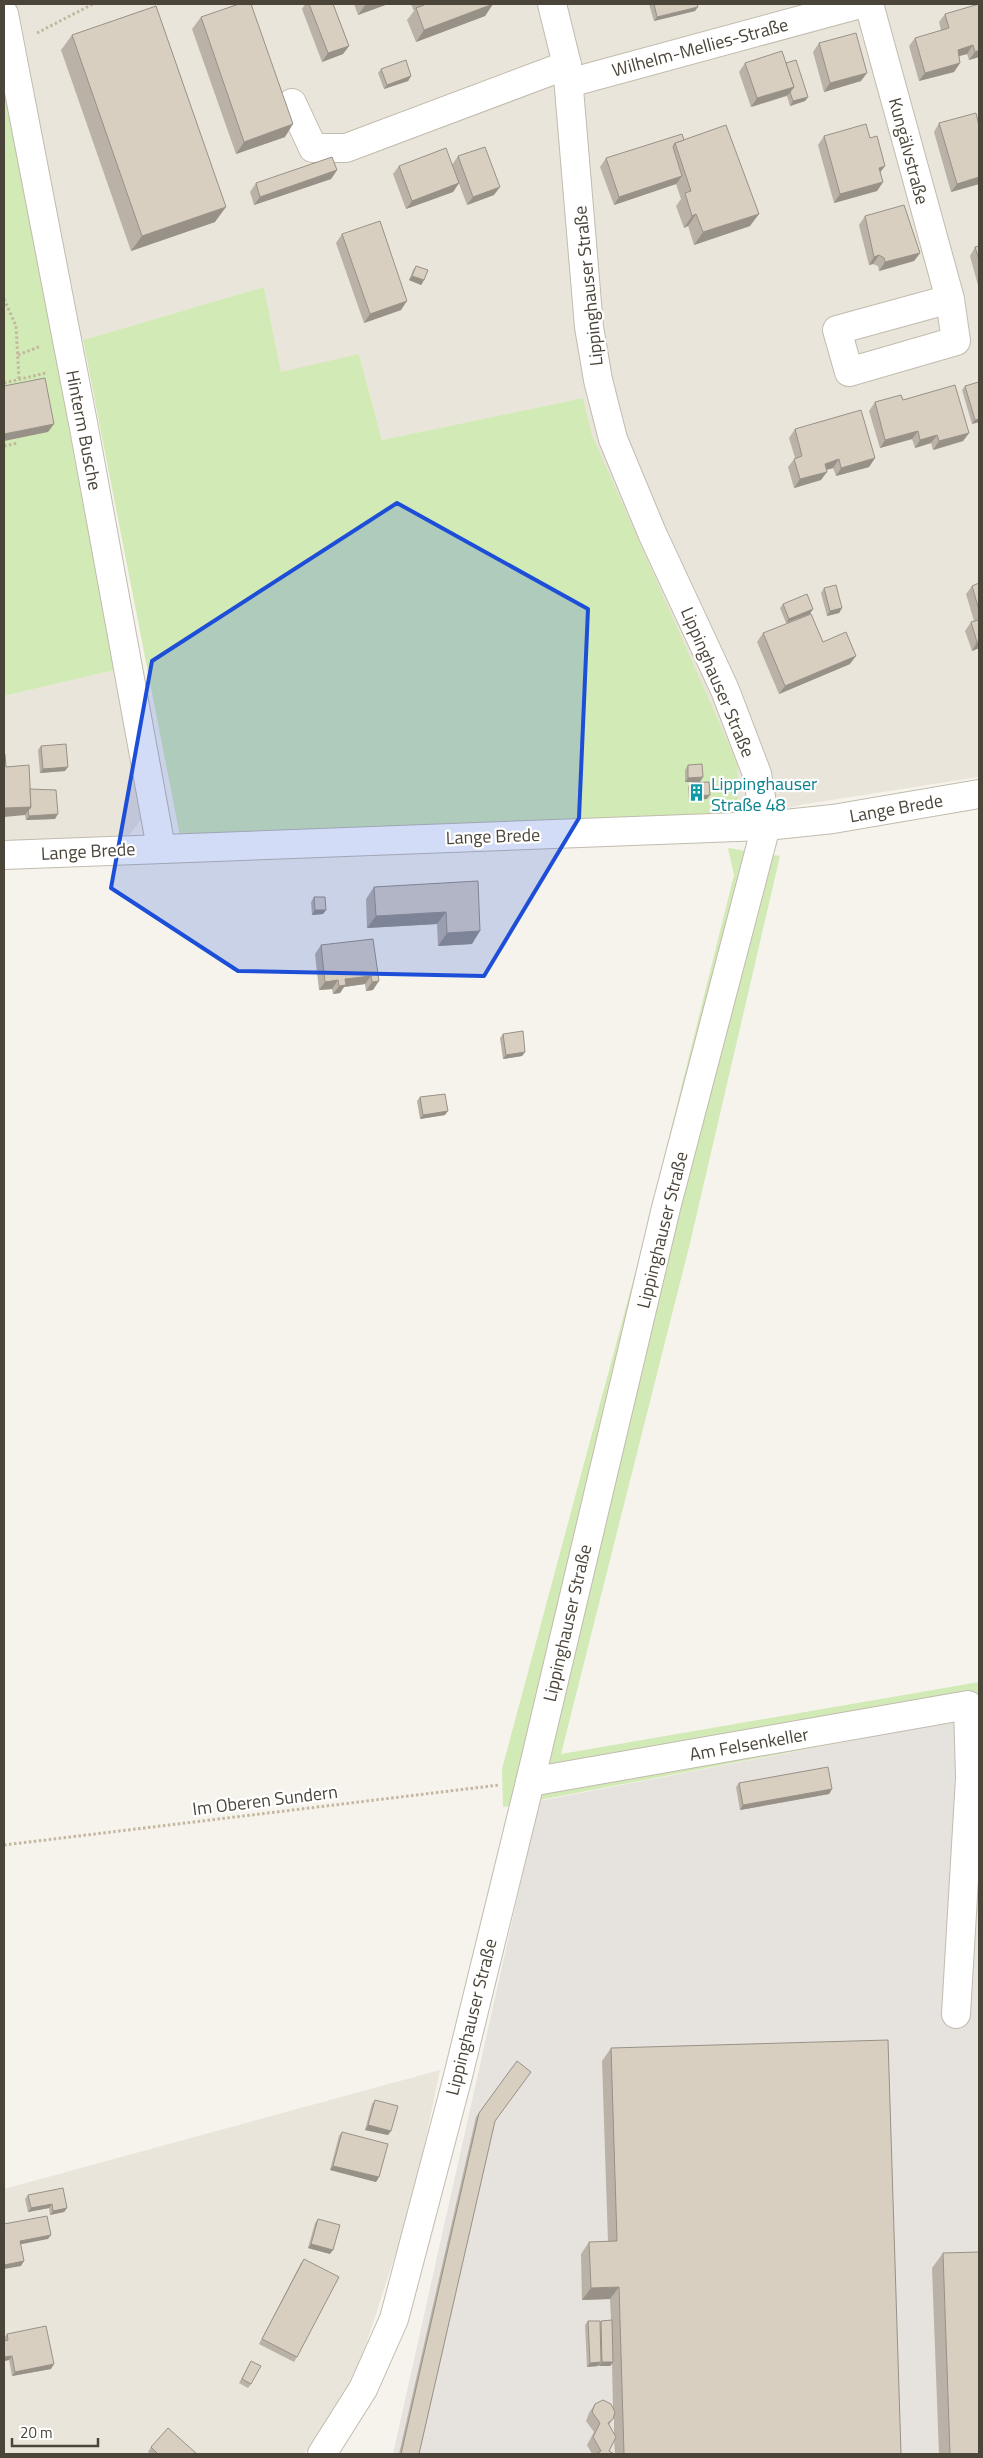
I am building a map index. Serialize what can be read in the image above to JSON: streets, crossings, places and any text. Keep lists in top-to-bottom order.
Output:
{
  "streets": {
    "street": [
      "Wilhelm-Mellies-Straße",
      "Kungälvstraße",
      "Lippinghauser Straße",
      "Hinterm Busche",
      "Lange Brede",
      "Am Felsenkeller"
    ],
    "path": ["Im Oberen Sundern"]
  },
  "crossings": [
    ["Wilhelm-Mellies-Straße", "Lippinghauser Straße"],
    ["Lippinghauser Straße", "Lange Brede"],
    ["Lippinghauser Straße", "Am Felsenkeller"],
    ["Lippinghauser Straße", "Im Oberen Sundern"],
    ["Hinterm Busche", "Lange Brede"],
    ["Am Felsenkeller", "Im Oberen Sundern"]
  ],
  "places": {
    "building": ["Lippinghauser Straße 48"]
  },
  "scale_bar": "20 m"
}
